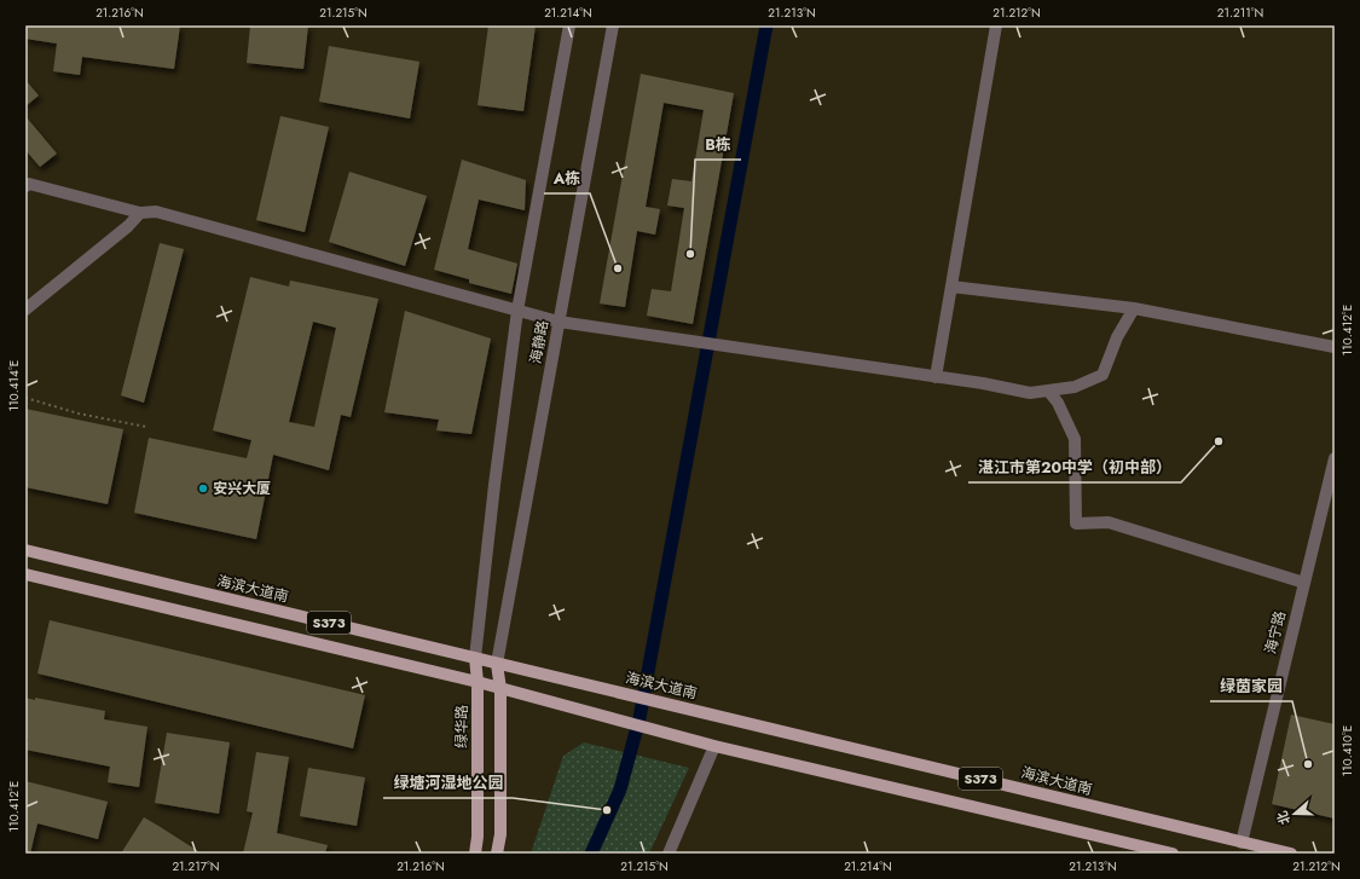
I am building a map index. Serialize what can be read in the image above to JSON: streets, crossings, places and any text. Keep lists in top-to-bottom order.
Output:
{
  "streets": {
    "main road": ["海滨大道南", "S373", "绿华路"],
    "street": ["海静路", "海宁路"]
  },
  "crossings": [
    ["海静路", "海滨大道南"],
    ["海静路", "绿华路"],
    ["海滨大道南", "海宁路"],
    ["海滨大道南", "绿华路"],
    ["S373", "绿华路"]
  ],
  "places": [
    "B栋",
    "A栋",
    "湛江市第20中学（初中部）",
    "安兴大厦",
    "绿茵家园",
    "绿塘河湿地公园"
  ],
  "north": "left",
  "coordinates": [
    "21.216°N",
    "21.215°N",
    "21.214°N",
    "21.213°N",
    "21.212°N",
    "21.211°N",
    "110.412°E",
    "110.414°E",
    "110.410°E",
    "21.217°N"
  ]
}
